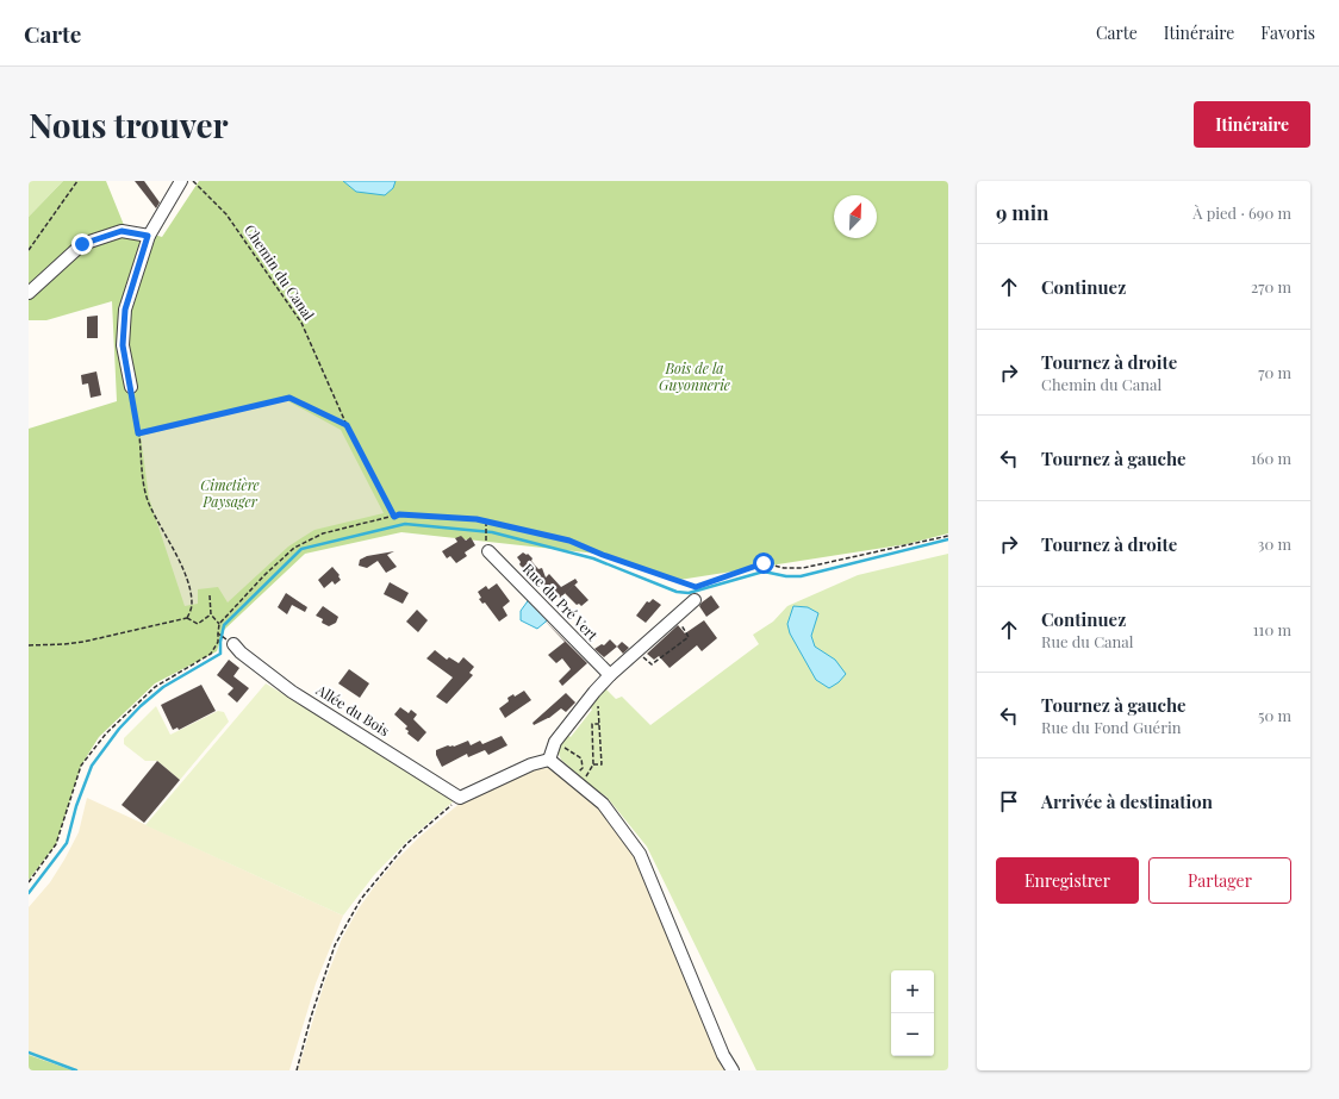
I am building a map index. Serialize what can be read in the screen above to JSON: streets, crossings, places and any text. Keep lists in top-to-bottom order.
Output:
{
  "streets": {
    "street": ["Rue du Pré Vert", "Allée du Bois"],
    "path": ["Chemin du Canal"]
  },
  "parks": ["Bois de la Guyonnerie", "Cimetière Paysager"],
  "north": "top right",
  "page": {
    "header": "Carte",
    "nav": ["Carte", "Itinéraire", "Favoris"],
    "buttons": [
      "Itinéraire",
      ["Enregistrer", "Partager"]
    ],
    "title": "Nous trouver",
    "heading": ["9 min", "À pied · 690 m"],
    "list": [
      ["Continuez", "270 m"],
      ["Tournez à droite", "Chemin du Canal", "70 m"],
      ["Tournez à gauche", "160 m"],
      ["Tournez à droite", "30 m"],
      ["Continuez", "Rue du Canal", "110 m"],
      ["Tournez à gauche", "Rue du Fond Guérin", "50 m"],
      "Arrivée à destination"
    ],
    "map_buttons": ["+", "−"]
  }
}
